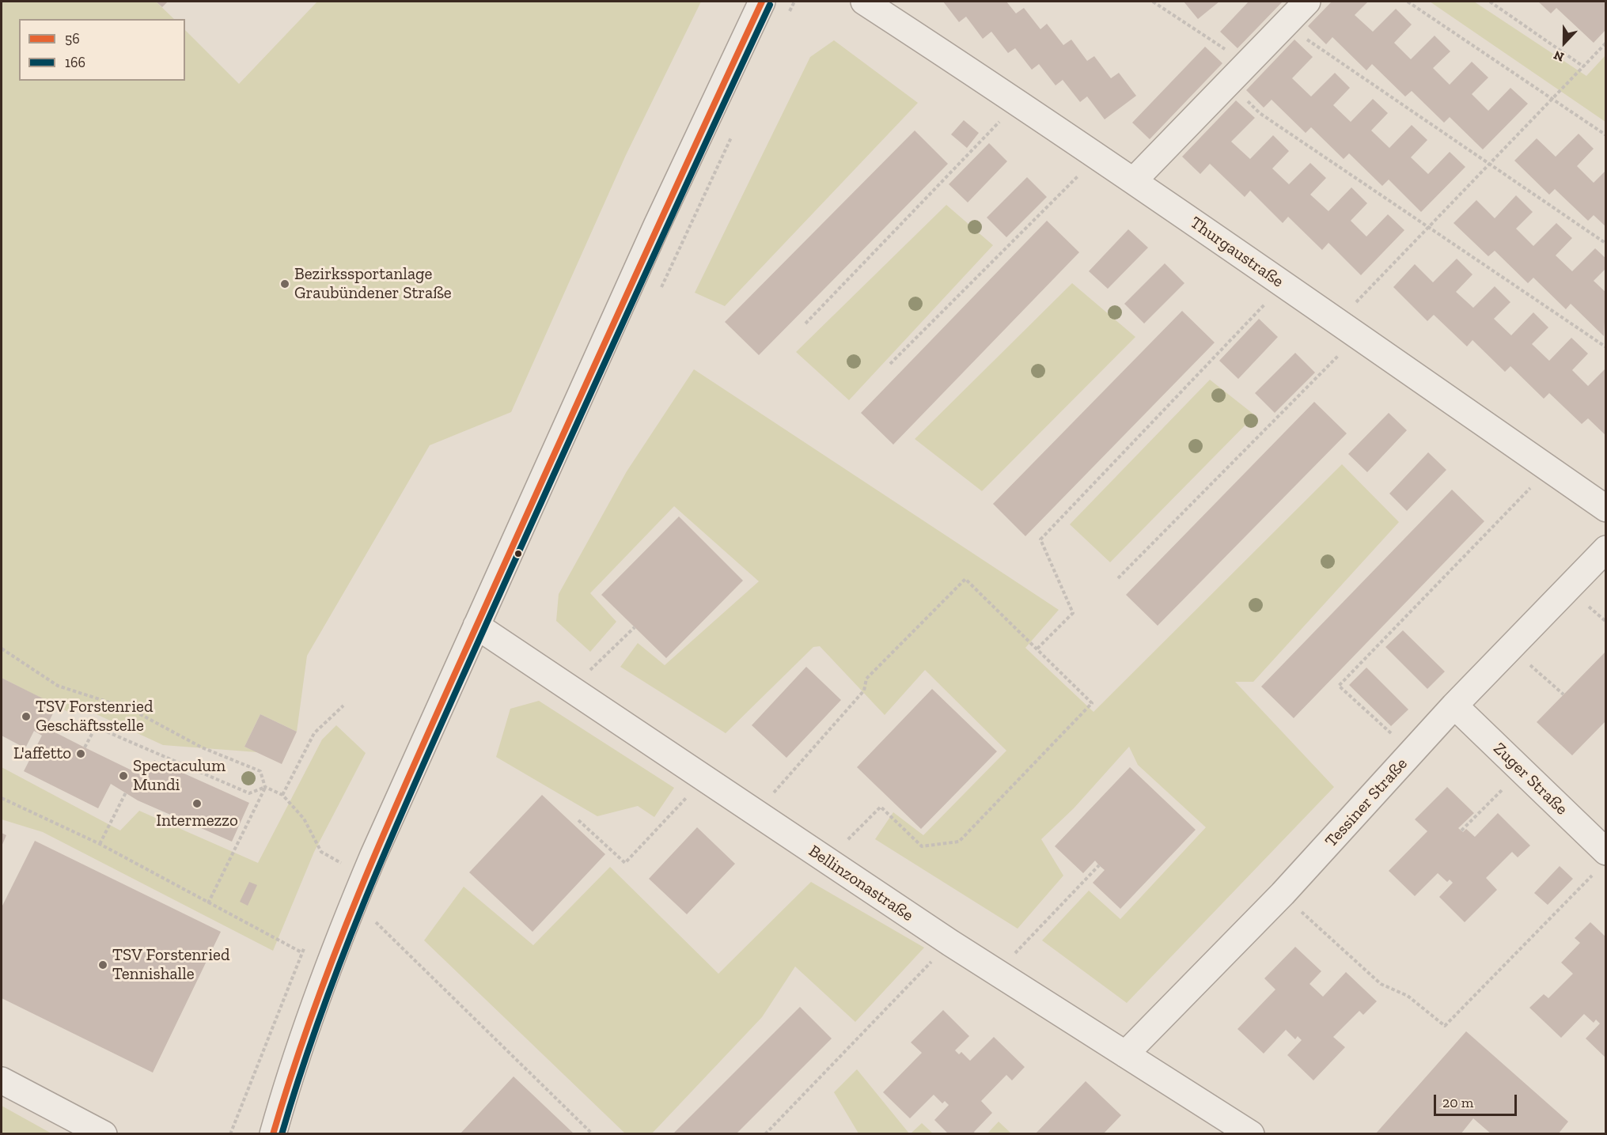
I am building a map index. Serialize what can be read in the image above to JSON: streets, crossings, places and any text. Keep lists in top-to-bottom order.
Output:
{
  "streets": {
    "street": [
      "Thurgaustraße",
      "Zuger Straße",
      "Tessiner Straße",
      "Bellinzonastraße"
    ]
  },
  "crossings": [
    ["Zuger Straße", "Tessiner Straße"],
    ["Tessiner Straße", "Bellinzonastraße"]
  ],
  "places": [
    "Bezirkssportanlage Graubündener Straße",
    "TSV Forstenried Geschäftsstelle",
    "L'affetto",
    "Spectaculum Mundi",
    "Intermezzo",
    "TSV Forstenried Tennishalle"
  ],
  "lines": ["transit line 56", "transit line 166"],
  "legend": ["56", "166"],
  "scale_bar": "20 m",
  "north": "bottom"
}
